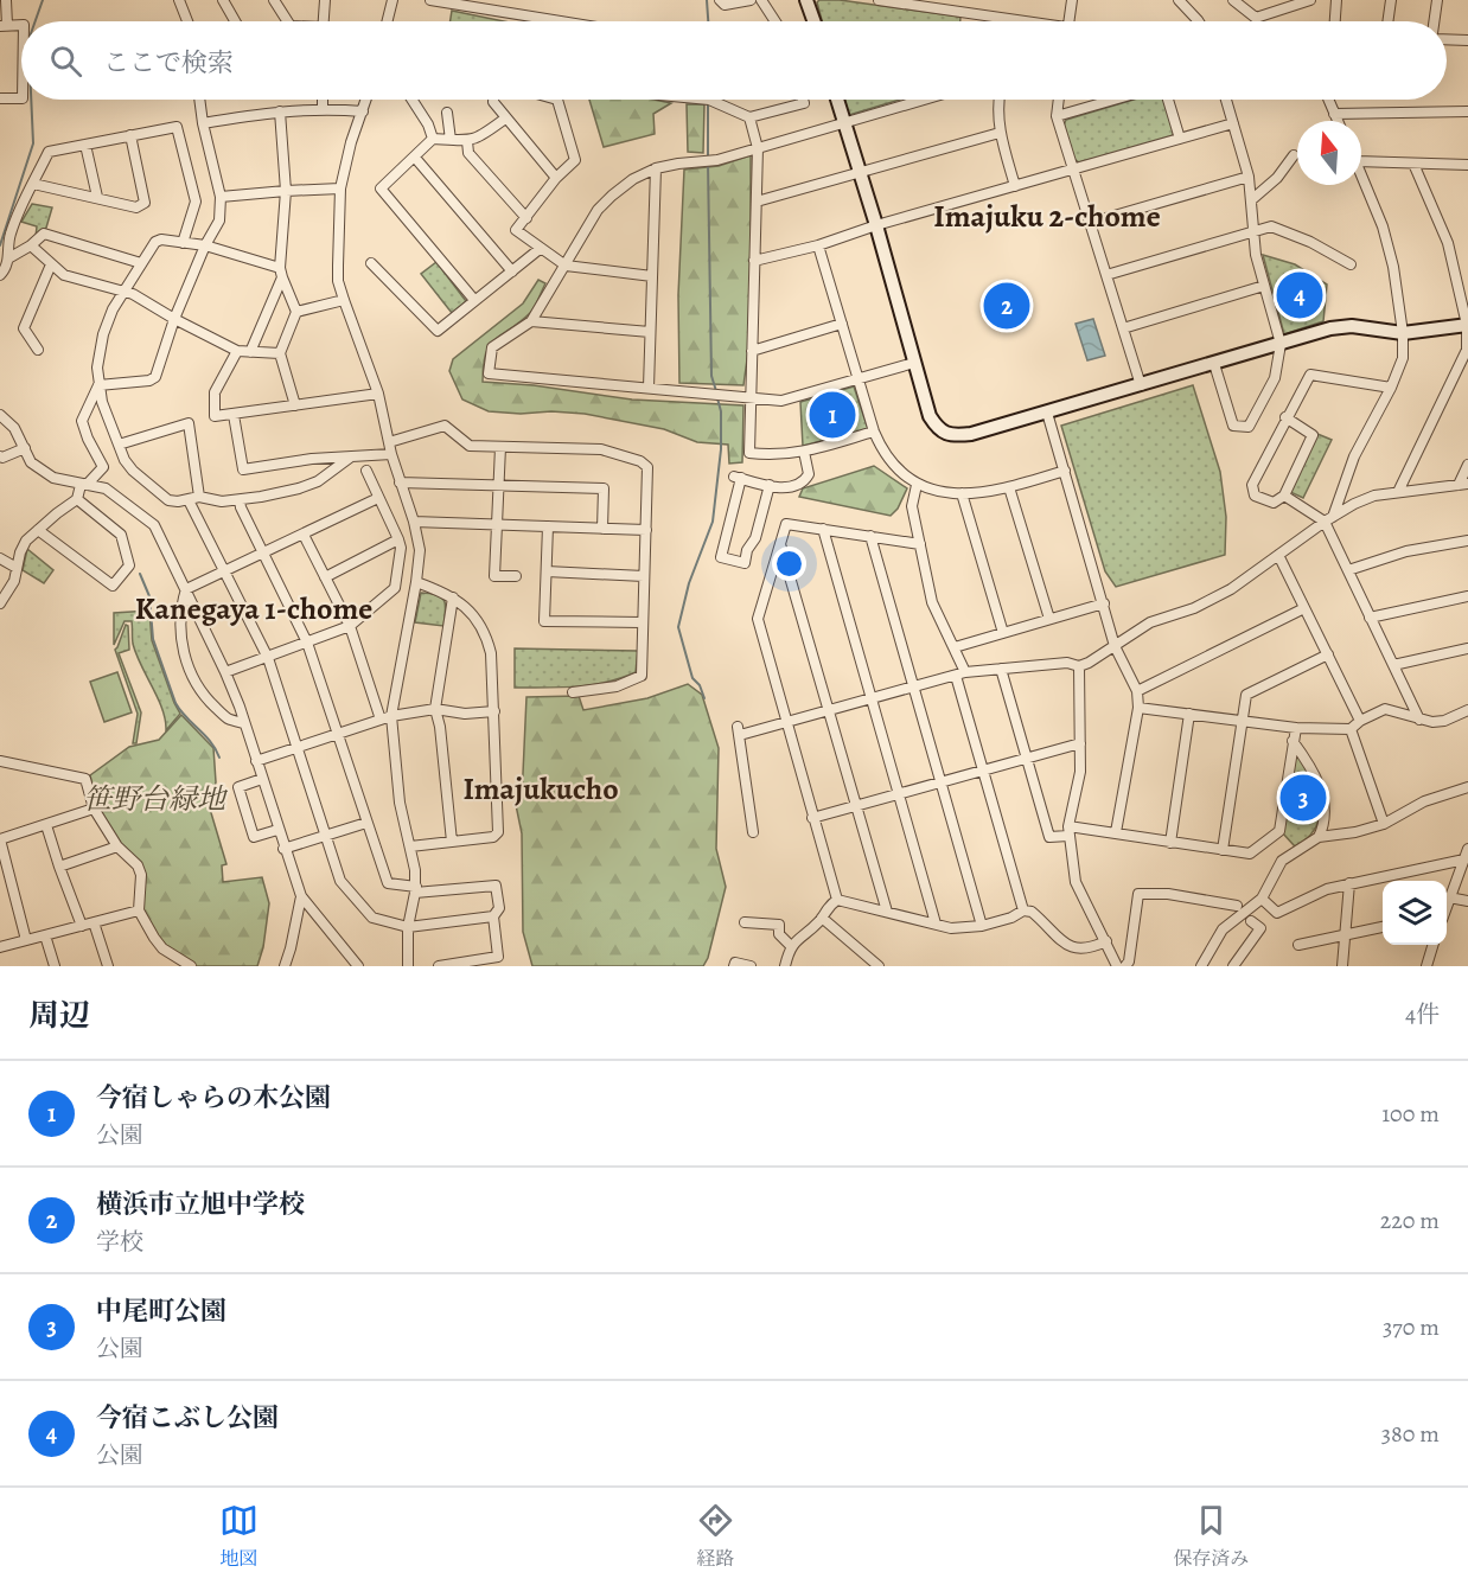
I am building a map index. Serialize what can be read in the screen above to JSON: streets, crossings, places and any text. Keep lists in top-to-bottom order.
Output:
{
  "districts": ["Imajuku 2-chome", "Kanegaya 1-chome", "Imajukucho"],
  "parks": ["笹野台緑地"],
  "north": "top",
  "page": {
    "search": "ここで検索",
    "pins": [
      "4",
      "2",
      "1",
      "3"
    ],
    "heading": ["周辺", "4件"],
    "list": [
      {
        "mark": "1",
        "name": "今宿しゃらの木公園",
        "note": "公園",
        "value": "100 m"
      },
      {
        "mark": "2",
        "name": "横浜市立旭中学校",
        "note": "学校",
        "value": "220 m"
      },
      {
        "mark": "3",
        "name": "中尾町公園",
        "note": "公園",
        "value": "370 m"
      },
      {
        "mark": "4",
        "name": "今宿こぶし公園",
        "note": "公園",
        "value": "380 m"
      }
    ],
    "nav": ["地図", "経路", "保存済み"]
  }
}
